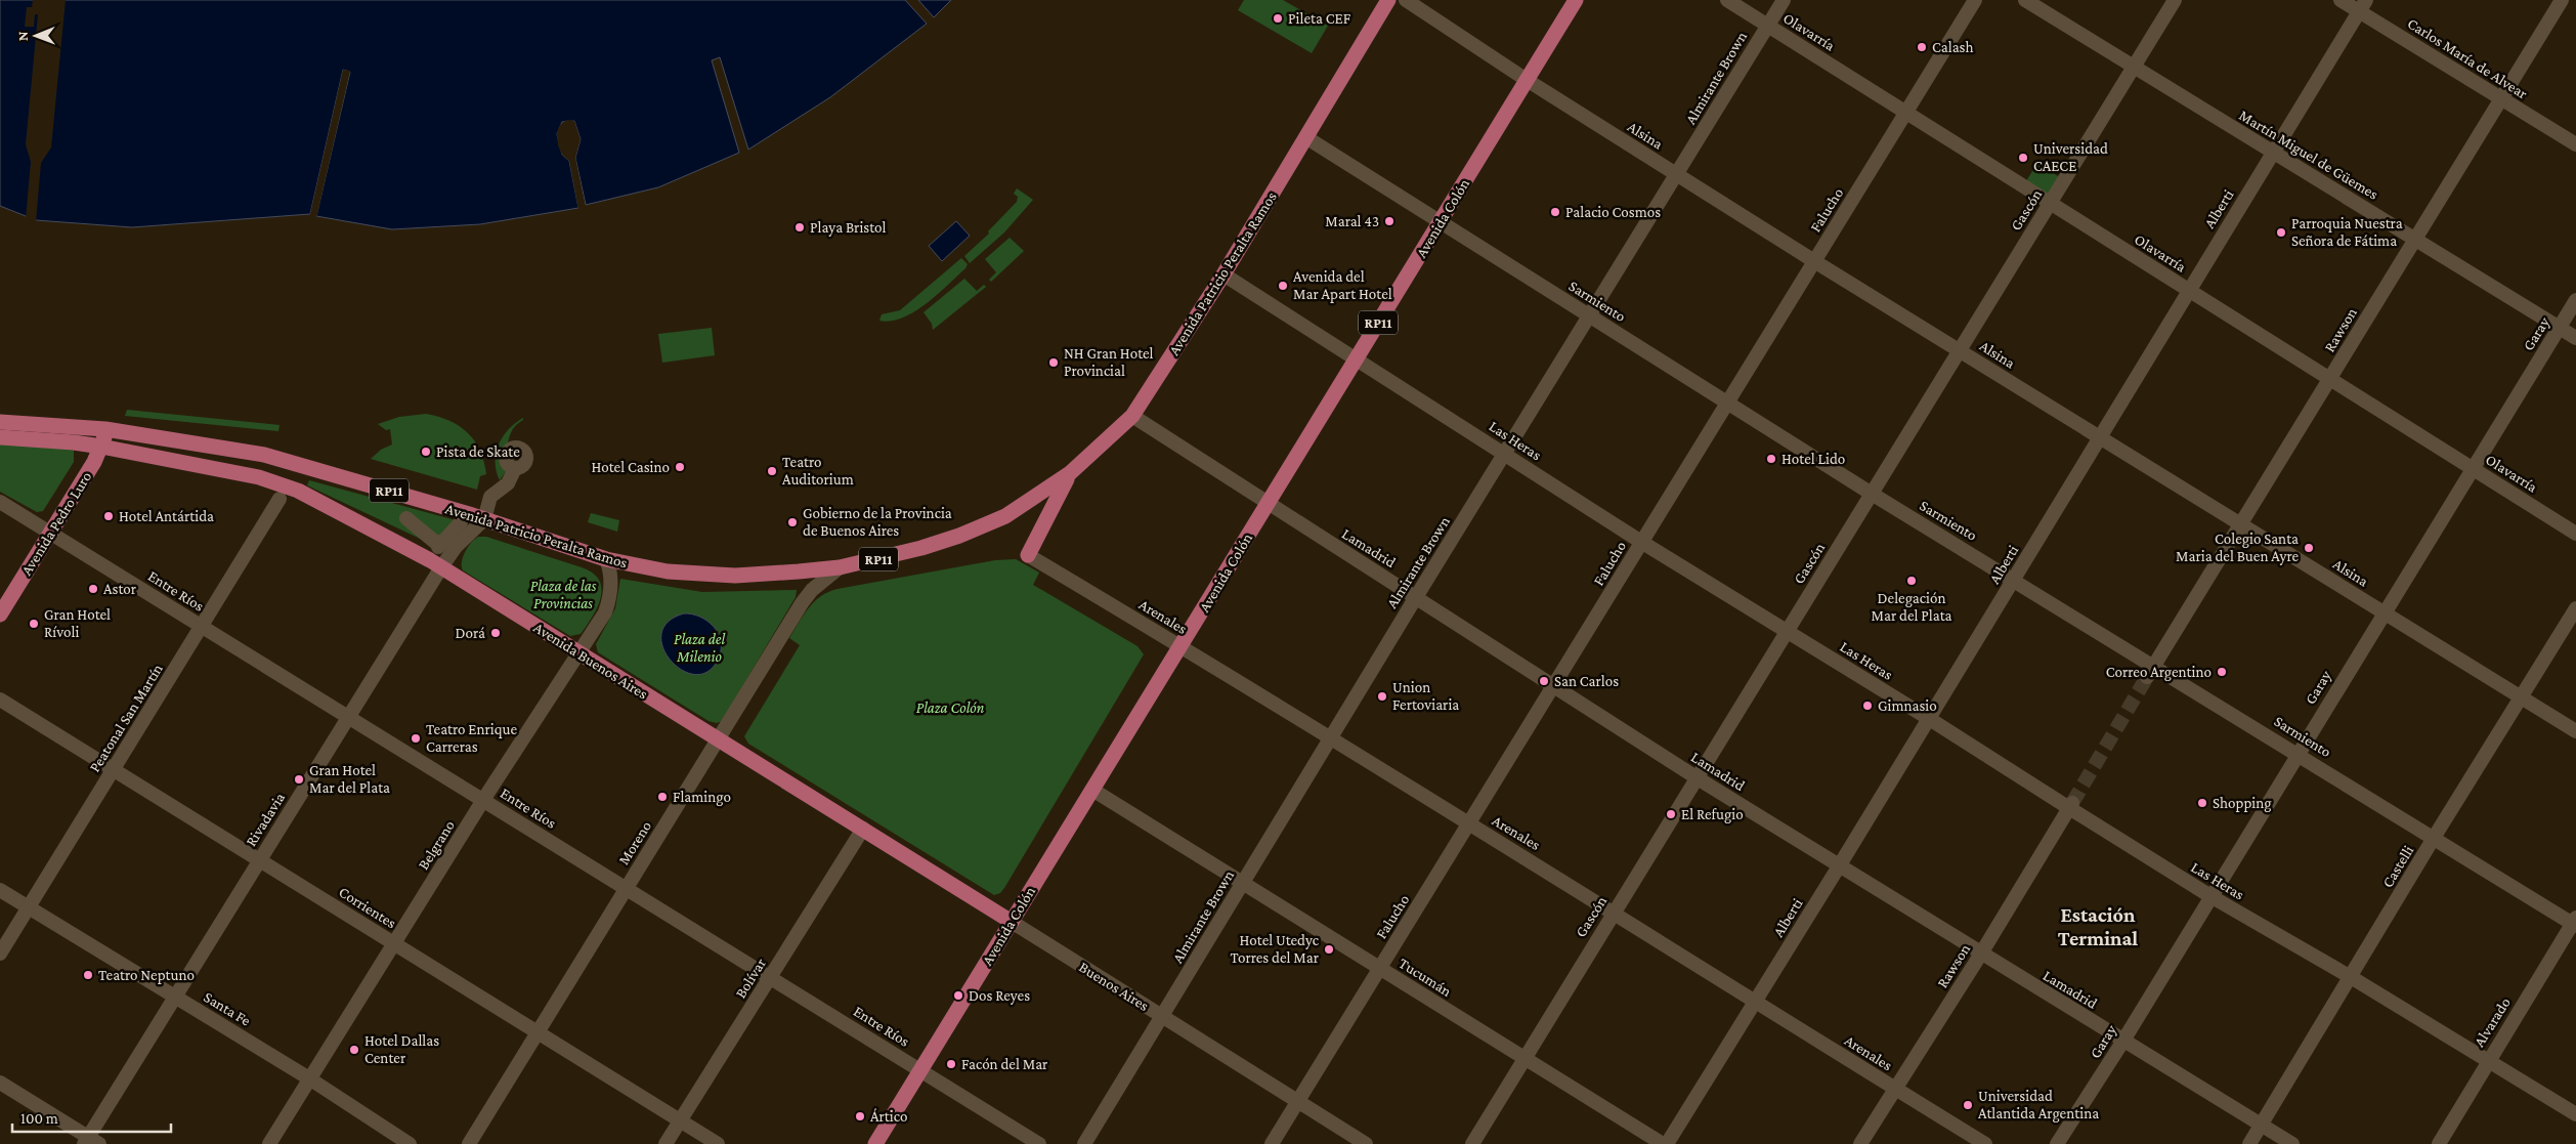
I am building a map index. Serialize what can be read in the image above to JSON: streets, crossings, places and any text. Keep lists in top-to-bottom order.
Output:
{
  "streets": {
    "main road": [
      "Avenida Colón",
      "Avenida Patricio Peralta Ramos",
      "RP11",
      "Avenida Pedro Luro",
      "Avenida Buenos Aires",
      "Buenos Aires"
    ],
    "street": [
      "Olavarría",
      "Carlos María de Alvear",
      "Almirante Brown",
      "Alsina",
      "Martín Miguel de Güemes",
      "Alberti",
      "Falucho",
      "Gascón",
      "Sarmiento",
      "Rawson",
      "Garay",
      "Las Heras",
      "Lamadrid",
      "Entre Ríos",
      "Arenales",
      "Peatonal San Martín",
      "Rivadavia",
      "Moreno",
      "Belgrano",
      "Castelli",
      "Corrientes",
      "Tucumán",
      "Bolívar",
      "Santa Fe",
      "Alvarado"
    ]
  },
  "crossings": [
    ["Olavarría", "Almirante Brown"],
    ["Olavarría", "Alberti"],
    ["Olavarría", "Falucho"],
    ["Olavarría", "Gascón"],
    ["Olavarría", "Rawson"],
    ["Olavarría", "Garay"],
    ["Carlos María de Alvear", "Alberti"],
    ["Carlos María de Alvear", "Rawson"],
    ["Almirante Brown", "Alsina"],
    ["Almirante Brown", "Sarmiento"],
    ["Almirante Brown", "Las Heras"],
    ["Almirante Brown", "Lamadrid"],
    ["Almirante Brown", "Arenales"],
    ["Almirante Brown", "Tucumán"],
    ["Almirante Brown", "Buenos Aires"],
    ["Alsina", "Alberti"],
    ["Alsina", "Falucho"],
    ["Alsina", "Gascón"],
    ["Alsina", "Avenida Colón"],
    ["Alsina", "Rawson"],
    ["Alsina", "Garay"],
    ["Alsina", "Castelli"],
    ["Martín Miguel de Güemes", "Alberti"],
    ["Martín Miguel de Güemes", "Gascón"],
    ["Martín Miguel de Güemes", "Rawson"],
    ["Martín Miguel de Güemes", "Garay"],
    ["Alberti", "Sarmiento"],
    ["Alberti", "Las Heras"],
    ["Alberti", "Lamadrid"],
    ["Alberti", "Arenales"],
    ["Alberti", "Tucumán"],
    ["Falucho", "Sarmiento"],
    ["Falucho", "Las Heras"],
    ["Falucho", "Lamadrid"],
    ["Falucho", "Arenales"],
    ["Falucho", "Tucumán"],
    ["Falucho", "Buenos Aires"],
    ["Gascón", "Sarmiento"],
    ["Gascón", "Las Heras"],
    ["Gascón", "Lamadrid"],
    ["Gascón", "Arenales"],
    ["Gascón", "Tucumán"],
    ["Avenida Colón", "Sarmiento"],
    ["Avenida Colón", "Las Heras"],
    ["Avenida Colón", "Lamadrid"],
    ["Avenida Colón", "Entre Ríos"],
    ["Avenida Colón", "Arenales"],
    ["Avenida Colón", "Tucumán"],
    ["Avenida Colón", "Buenos Aires"],
    ["Avenida Patricio Peralta Ramos", "Sarmiento"],
    ["Avenida Patricio Peralta Ramos", "RP11"],
    ["Avenida Patricio Peralta Ramos", "Las Heras"],
    ["Avenida Patricio Peralta Ramos", "Avenida Pedro Luro"],
    ["Avenida Patricio Peralta Ramos", "Lamadrid"],
    ["Avenida Patricio Peralta Ramos", "Rivadavia"],
    ["Avenida Patricio Peralta Ramos", "Moreno"],
    ["Avenida Patricio Peralta Ramos", "Belgrano"],
    ["Sarmiento", "Rawson"],
    ["Sarmiento", "Garay"],
    ["Sarmiento", "Castelli"],
    ["Sarmiento", "Alvarado"],
    ["RP11", "Arenales"],
    ["Rawson", "Las Heras"],
    ["Rawson", "Lamadrid"],
    ["Rawson", "Arenales"],
    ["Garay", "Las Heras"],
    ["Garay", "Lamadrid"],
    ["Las Heras", "Castelli"],
    ["Las Heras", "Alvarado"],
    ["Avenida Pedro Luro", "Entre Ríos"],
    ["Lamadrid", "Castelli"],
    ["Entre Ríos", "Peatonal San Martín"],
    ["Entre Ríos", "Rivadavia"],
    ["Entre Ríos", "Moreno"],
    ["Entre Ríos", "Belgrano"],
    ["Entre Ríos", "Bolívar"],
    ["Avenida Buenos Aires", "Peatonal San Martín"],
    ["Avenida Buenos Aires", "Rivadavia"],
    ["Avenida Buenos Aires", "Moreno"],
    ["Avenida Buenos Aires", "Belgrano"],
    ["Avenida Buenos Aires", "Bolívar"],
    ["Avenida Buenos Aires", "Buenos Aires"],
    ["Peatonal San Martín", "Corrientes"],
    ["Peatonal San Martín", "Santa Fe"],
    ["Rivadavia", "Corrientes"],
    ["Rivadavia", "Santa Fe"],
    ["Moreno", "Corrientes"],
    ["Belgrano", "Corrientes"],
    ["Belgrano", "Santa Fe"],
    ["Corrientes", "Bolívar"],
    ["Bolívar", "Buenos Aires"]
  ],
  "districts": ["Estación Terminal"],
  "parks": ["Plaza de las Provincias", "Plaza del Milenio", "Plaza Colón"],
  "places": [
    "Pileta CEF",
    "Calash",
    "Universidad CAECE",
    "Palacio Cosmos",
    "Maral 43",
    "Playa Bristol",
    "Parroquia Nuestra Señora de Fátima",
    "Avenida del Mar Apart Hotel",
    "NH Gran Hotel Provincial",
    "Pista de Skate",
    "Hotel Lido",
    "Hotel Casino",
    "Teatro Auditorium",
    "Hotel Antártida",
    "Gobierno de la Provincia de Buenos Aires",
    "Colegio Santa Maria del Buen Ayre",
    "Delegación Mar del Plata",
    "Astor",
    "Gran Hotel Rívoli",
    "Dorá",
    "Correo Argentino",
    "San Carlos",
    "Union Fertoviaria",
    "Gimnasio",
    "Teatro Enrique Carreras",
    "Gran Hotel Mar del Plata",
    "Flamingo",
    "Shopping",
    "El Refugio",
    "Hotel Utedyc Torres del Mar",
    "Teatro Neptuno",
    "Dos Reyes",
    "Hotel Dallas Center",
    "Facón del Mar",
    "Universidad Atlantida Argentina",
    "Ártico"
  ],
  "scale_bar": "100 m",
  "north": "left"
}
